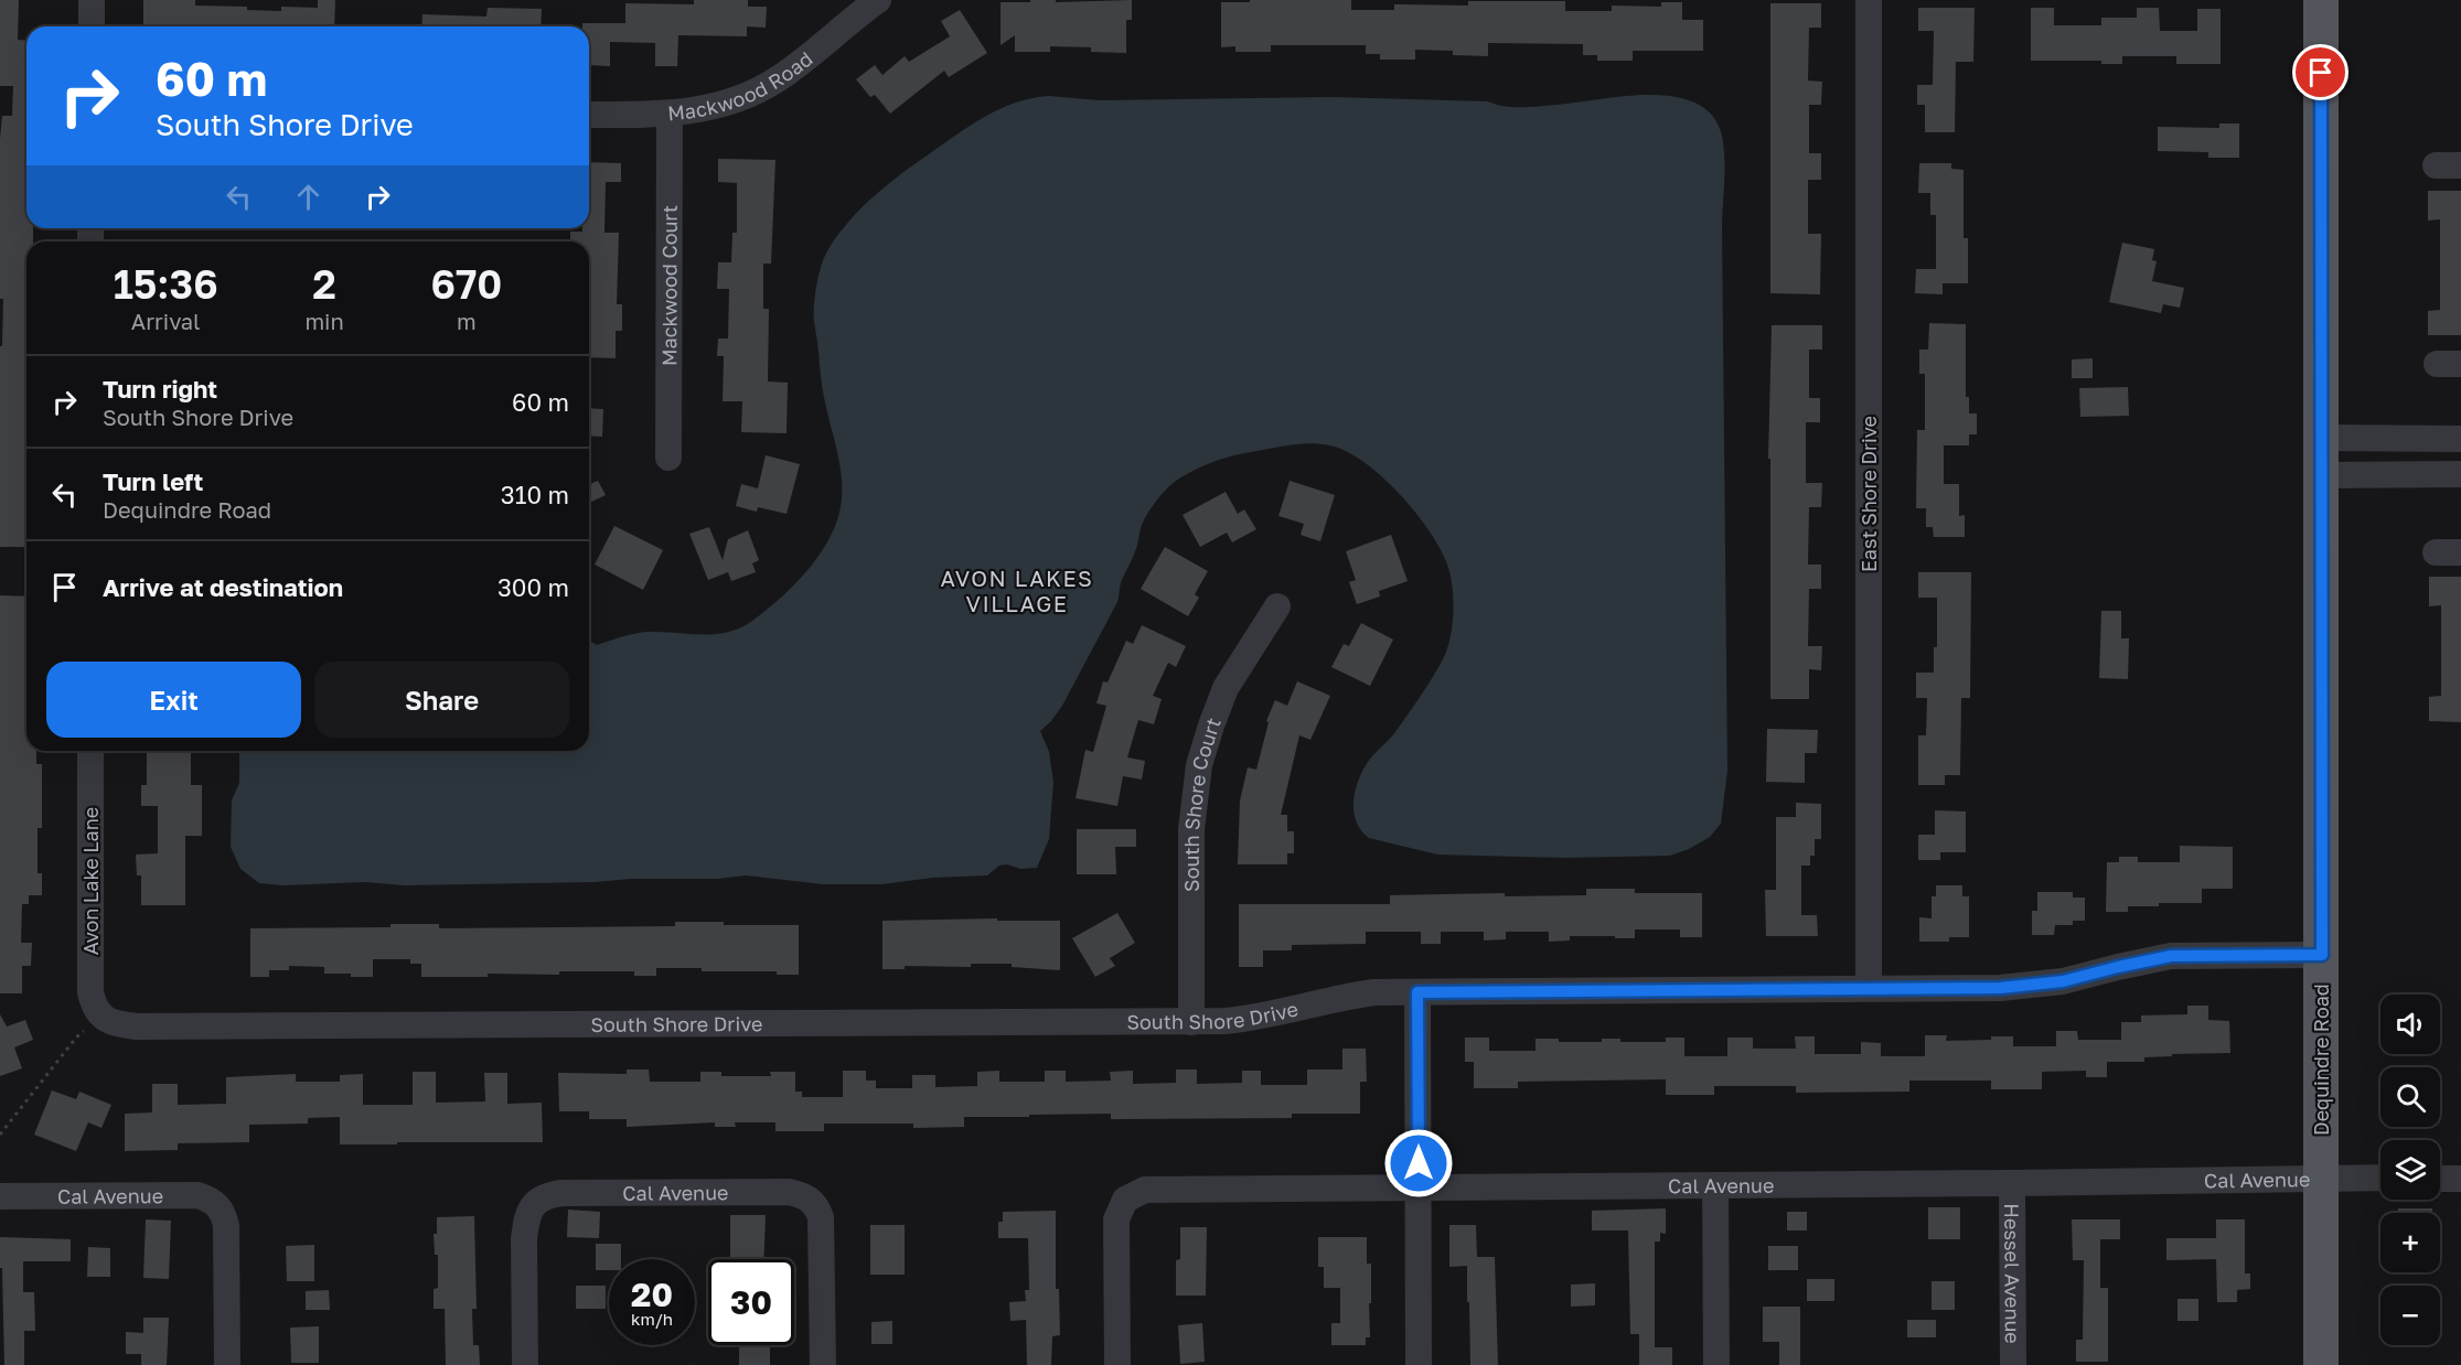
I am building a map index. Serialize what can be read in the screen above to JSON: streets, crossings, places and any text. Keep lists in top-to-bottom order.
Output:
{
  "streets": {
    "main road": ["Dequindre Road"],
    "street": [
      "Mackwood Road",
      "Mackwood Court",
      "East Shore Drive",
      "South Shore Court",
      "Avon Lake Lane",
      "South Shore Drive",
      "Cal Avenue",
      "Hessel Avenue"
    ]
  },
  "crossings": [
    ["Mackwood Road", "Mackwood Court"],
    ["East Shore Drive", "South Shore Drive"],
    ["South Shore Court", "South Shore Drive"],
    ["Avon Lake Lane", "South Shore Drive"],
    ["South Shore Drive", "Dequindre Road"],
    ["Dequindre Road", "Cal Avenue"],
    ["Cal Avenue", "Hessel Avenue"]
  ],
  "districts": ["AVON LAKES VILLAGE"],
  "page": {
    "turn": ["60 m", "South Shore Drive"],
    "eta": [
      "15:36",
      "Arrival",
      "2",
      "min",
      "670",
      "m"
    ],
    "list": [
      {
        "name": "Turn right",
        "note": "South Shore Drive",
        "value": "60 m"
      },
      {
        "name": "Turn left",
        "note": "Dequindre Road",
        "value": "310 m"
      },
      {
        "name": "Arrive at destination",
        "value": "300 m"
      }
    ],
    "buttons": ["Exit", "Share"],
    "map_buttons": ["+", "−"],
    "speed": "20 km/h",
    "limit": "30"
  }
}
